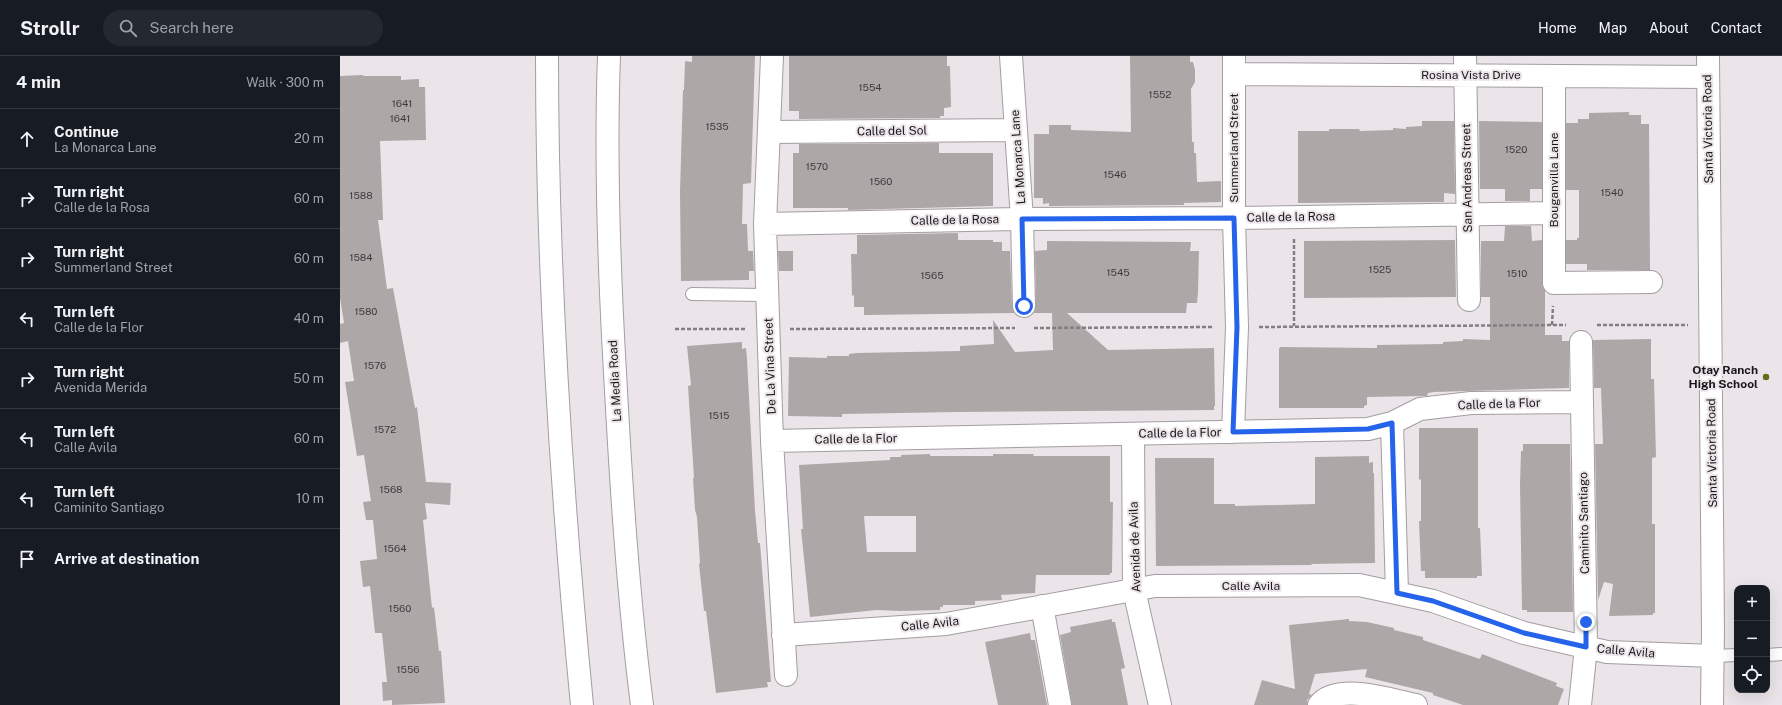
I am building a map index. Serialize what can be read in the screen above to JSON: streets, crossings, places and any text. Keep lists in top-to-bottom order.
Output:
{
  "streets": {
    "street": [
      "Rosina Vista Drive",
      "Santa Victoria Road",
      "Calle del Sol",
      "Summerland Street",
      "La Monarca Lane",
      "San Andreas Street",
      "Bouganvilla Lane",
      "Calle de la Rosa",
      "De La Vina Street",
      "La Media Road",
      "Calle de la Flor",
      "Caminito Santiago",
      "Avenida de Avila",
      "Calle Avila"
    ]
  },
  "crossings": [
    ["Rosina Vista Drive", "Santa Victoria Road"],
    ["Rosina Vista Drive", "Summerland Street"],
    ["Rosina Vista Drive", "San Andreas Street"],
    ["Rosina Vista Drive", "Bouganvilla Lane"],
    ["Santa Victoria Road", "Calle Avila"],
    ["Calle del Sol", "La Monarca Lane"],
    ["Calle del Sol", "De La Vina Street"],
    ["Summerland Street", "Calle de la Rosa"],
    ["Summerland Street", "Calle de la Flor"],
    ["La Monarca Lane", "Calle de la Rosa"],
    ["San Andreas Street", "Calle de la Rosa"],
    ["Bouganvilla Lane", "Calle de la Rosa"],
    ["Calle de la Rosa", "De La Vina Street"],
    ["De La Vina Street", "Calle de la Flor"],
    ["De La Vina Street", "Calle Avila"],
    ["Calle de la Flor", "Caminito Santiago"],
    ["Calle de la Flor", "Avenida de Avila"],
    ["Caminito Santiago", "Calle Avila"],
    ["Avenida de Avila", "Calle Avila"]
  ],
  "places": ["Otay Ranch High School"],
  "house_numbers": [
    "1554",
    "1552",
    "1641",
    "1641",
    "1535",
    "1520",
    "1570",
    "1546",
    "1560",
    "1540",
    "1588",
    "1584",
    "1525",
    "1545",
    "1510",
    "1565",
    "1580",
    "1576",
    "1515",
    "1572",
    "1568",
    "1564",
    "1560",
    "1556"
  ],
  "page": {
    "header": "Strollr",
    "search": "Search here",
    "nav": [
      "Home",
      "Map",
      "About",
      "Contact"
    ],
    "heading": ["4 min", "Walk · 300 m"],
    "list": [
      ["Continue", "La Monarca Lane", "20 m"],
      ["Turn right", "Calle de la Rosa", "60 m"],
      ["Turn right", "Summerland Street", "60 m"],
      ["Turn left", "Calle de la Flor", "40 m"],
      ["Turn right", "Avenida Merida", "50 m"],
      ["Turn left", "Calle Avila", "60 m"],
      ["Turn left", "Caminito Santiago", "10 m"],
      "Arrive at destination"
    ],
    "map_buttons": ["+", "−"]
  }
}
